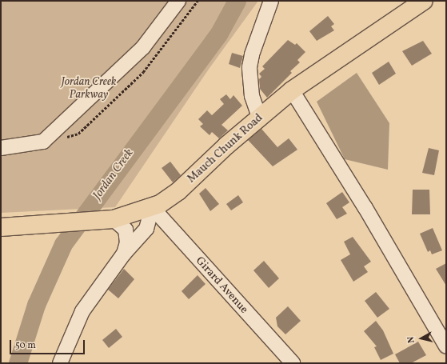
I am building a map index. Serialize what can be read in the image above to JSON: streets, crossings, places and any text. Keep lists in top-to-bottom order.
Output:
{
  "streets": {
    "main road": ["Mauch Chunk Road"],
    "street": ["Girard Avenue"]
  },
  "crossings": [
    ["Mauch Chunk Road", "Girard Avenue"]
  ],
  "water": ["Jordan Creek"],
  "parks": ["Jordan Creek Parkway"],
  "scale_bar": "50 m",
  "north": "left"
}
